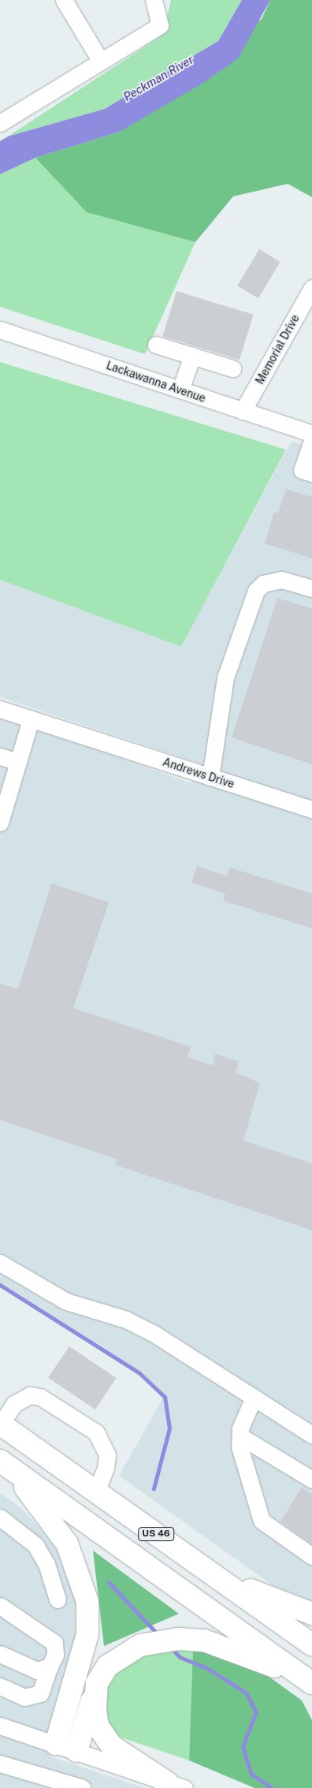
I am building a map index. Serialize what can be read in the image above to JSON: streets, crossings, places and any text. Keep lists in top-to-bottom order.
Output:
{
  "streets": {
    "highway": ["US 46"],
    "street": ["Memorial Drive", "Lackawanna Avenue", "Andrews Drive"]
  },
  "crossings": [
    ["Memorial Drive", "Lackawanna Avenue"]
  ],
  "water": ["Peckman River"]
}
